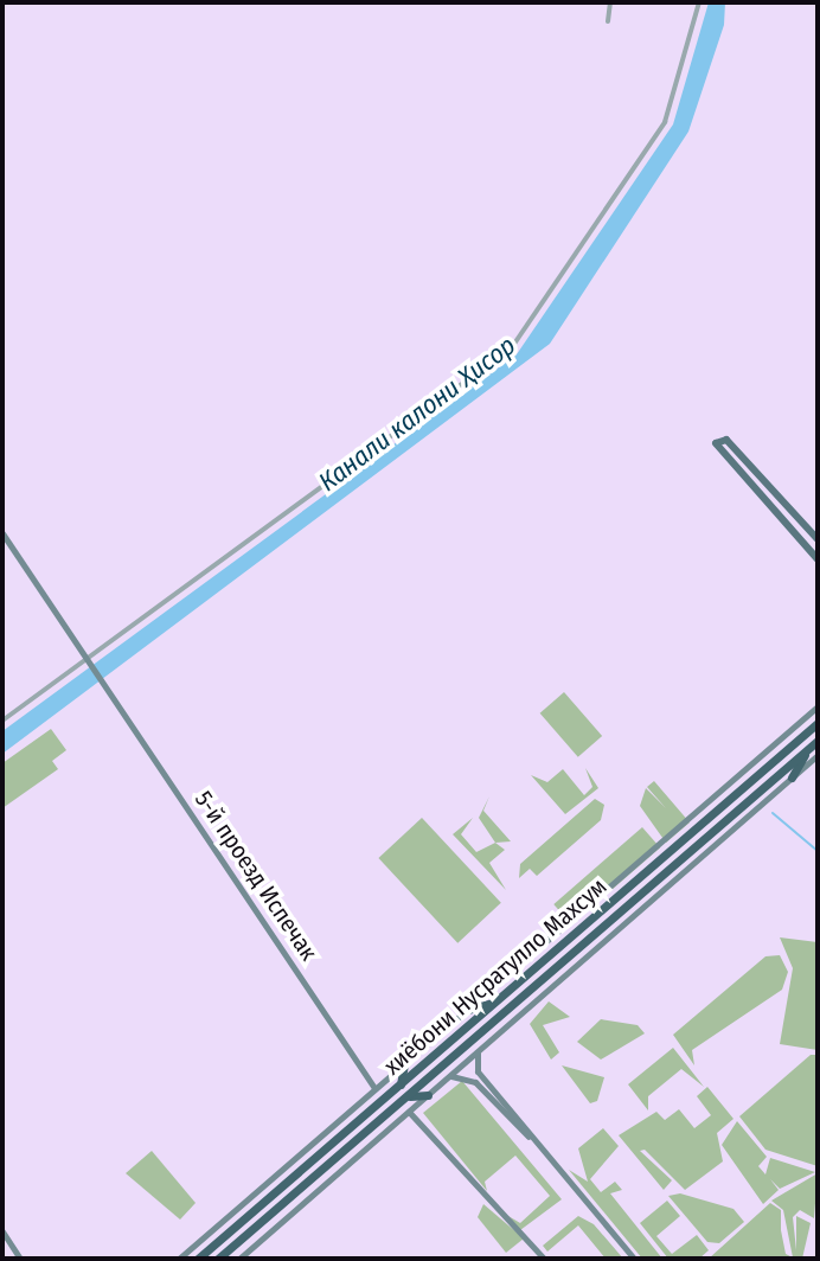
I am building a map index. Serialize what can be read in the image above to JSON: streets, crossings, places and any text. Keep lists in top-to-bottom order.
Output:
{
  "streets": {
    "highway": ["хиёбони Нусратулло Махсум"],
    "street": ["5-й проезд Испечак"]
  },
  "water": ["Канали калони Ҳисор"]
}
